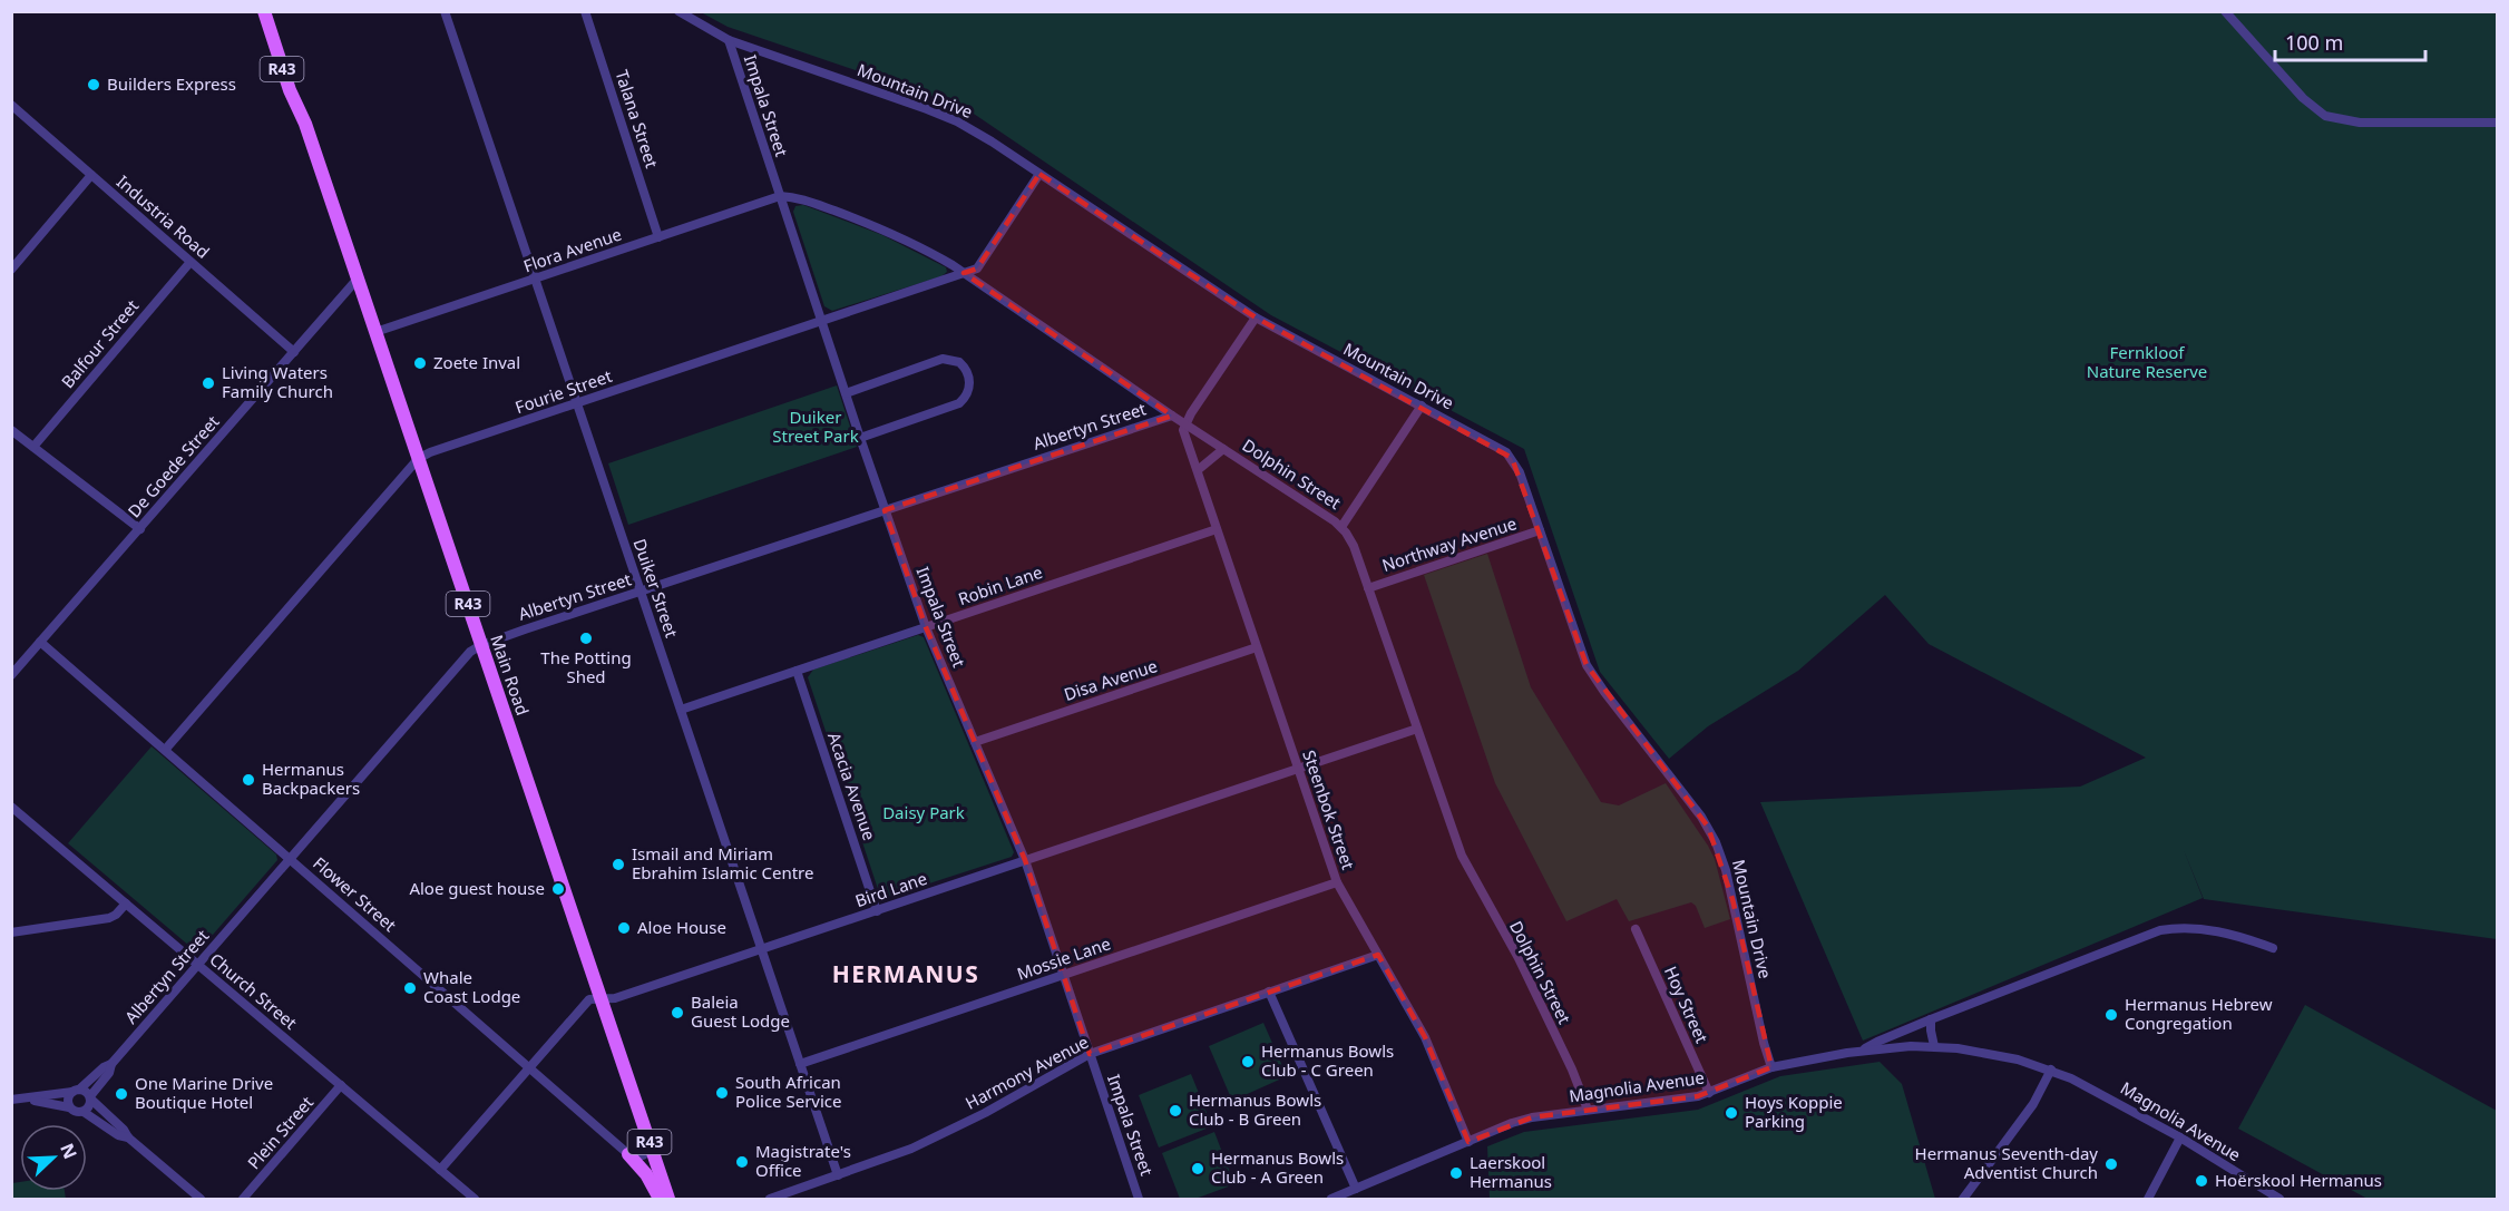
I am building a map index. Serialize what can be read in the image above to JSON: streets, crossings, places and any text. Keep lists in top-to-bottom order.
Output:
{
  "streets": {
    "main road": ["R43", "Main Road"],
    "street": [
      "Mountain Drive",
      "Impala Street",
      "Talana Street",
      "Industria Road",
      "Flora Avenue",
      "Balfour Street",
      "Fourie Street",
      "Albertyn Street",
      "De Goede Street",
      "Dolphin Street",
      "Northway Avenue",
      "Robin Lane",
      "Duiker Street",
      "Disa Avenue",
      "Acacia Avenue",
      "Steenbok Street",
      "Bird Lane",
      "Flower Street",
      "Mossie Lane",
      "Church Street",
      "Hoy Street",
      "Harmony Avenue",
      "Magnolia Avenue",
      "Plein Street"
    ]
  },
  "crossings": [
    ["Mountain Drive", "Impala Street"],
    ["Mountain Drive", "Fourie Street"],
    ["Mountain Drive", "Northway Avenue"],
    ["Mountain Drive", "Magnolia Avenue"],
    ["Impala Street", "Flora Avenue"],
    ["Impala Street", "Fourie Street"],
    ["Impala Street", "Albertyn Street"],
    ["Impala Street", "Dolphin Street"],
    ["Impala Street", "Robin Lane"],
    ["Impala Street", "Disa Avenue"],
    ["Impala Street", "Bird Lane"],
    ["Impala Street", "Mossie Lane"],
    ["Impala Street", "Harmony Avenue"],
    ["Talana Street", "Flora Avenue"],
    ["Industria Road", "Balfour Street"],
    ["Industria Road", "De Goede Street"],
    ["Flora Avenue", "Dolphin Street"],
    ["Flora Avenue", "Duiker Street"],
    ["Flora Avenue", "Main Road"],
    ["Fourie Street", "Dolphin Street"],
    ["Fourie Street", "Duiker Street"],
    ["Fourie Street", "Main Road"],
    ["Fourie Street", "Flower Street"],
    ["Albertyn Street", "Dolphin Street"],
    ["Albertyn Street", "Duiker Street"],
    ["Albertyn Street", "Main Road"],
    ["Albertyn Street", "Flower Street"],
    ["Albertyn Street", "Church Street"],
    ["De Goede Street", "Main Road"],
    ["De Goede Street", "Flower Street"],
    ["Dolphin Street", "Northway Avenue"],
    ["Dolphin Street", "Steenbok Street"],
    ["Dolphin Street", "Bird Lane"],
    ["Dolphin Street", "Magnolia Avenue"],
    ["Robin Lane", "Duiker Street"],
    ["Robin Lane", "Acacia Avenue"],
    ["Robin Lane", "Steenbok Street"],
    ["Duiker Street", "Bird Lane"],
    ["Duiker Street", "Mossie Lane"],
    ["Duiker Street", "Harmony Avenue"],
    ["Main Road", "Bird Lane"],
    ["Disa Avenue", "Steenbok Street"],
    ["Acacia Avenue", "Bird Lane"],
    ["Steenbok Street", "Bird Lane"],
    ["Steenbok Street", "Mossie Lane"],
    ["Steenbok Street", "Harmony Avenue"],
    ["Steenbok Street", "Magnolia Avenue"],
    ["Bird Lane", "Flower Street"],
    ["Bird Lane", "Church Street"],
    ["Church Street", "Plein Street"],
    ["Hoy Street", "Magnolia Avenue"]
  ],
  "districts": ["HERMANUS"],
  "parks": ["Fernkloof Nature Reserve", "Duiker Street Park", "Daisy Park"],
  "places": [
    "Builders Express",
    "Zoete Inval",
    "Living Waters Family Church",
    "The Potting Shed",
    "Hermanus Backpackers",
    "Ismail and Miriam Ebrahim Islamic Centre",
    "Aloe guest house",
    "Aloe House",
    "Whale Coast Lodge",
    "Baleia Guest Lodge",
    "Hermanus Hebrew Congregation",
    "Hermanus Bowls Club - C Green",
    "South African Police Service",
    "One Marine Drive Boutique Hotel",
    "Hermanus Bowls Club - B Green",
    "Hoys Koppie Parking",
    "Magistrate's Office",
    "Hermanus Seventh-day Adventist Church",
    "Hermanus Bowls Club - A Green",
    "Laerskool Hermanus",
    "Hoërskool Hermanus"
  ],
  "scale_bar": "100 m",
  "north": "top right"
}
